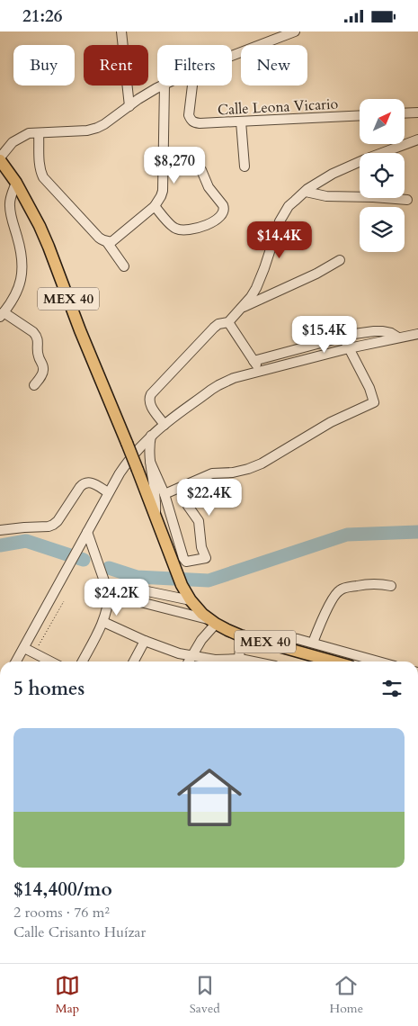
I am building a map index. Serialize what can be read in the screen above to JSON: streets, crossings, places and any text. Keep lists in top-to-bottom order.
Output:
{
  "streets": {
    "main road": ["MEX 40"],
    "street": ["Calle Leona Vicario"]
  },
  "north": "top right",
  "page": {
    "status": "21:26",
    "chip": [
      "Buy",
      "Rent",
      "Filters",
      "New"
    ],
    "price": [
      "$8,270",
      "$14.4K",
      "$15.4K",
      "$22.4K",
      "$24.2K"
    ],
    "heading": "5 homes",
    "list": [
      {
        "name": "$14,400/mo",
        "note": "2 rooms · 76 m² · Calle Crisanto Huízar"
      }
    ],
    "tabs": ["Map", "Saved", "Home"]
  }
}
